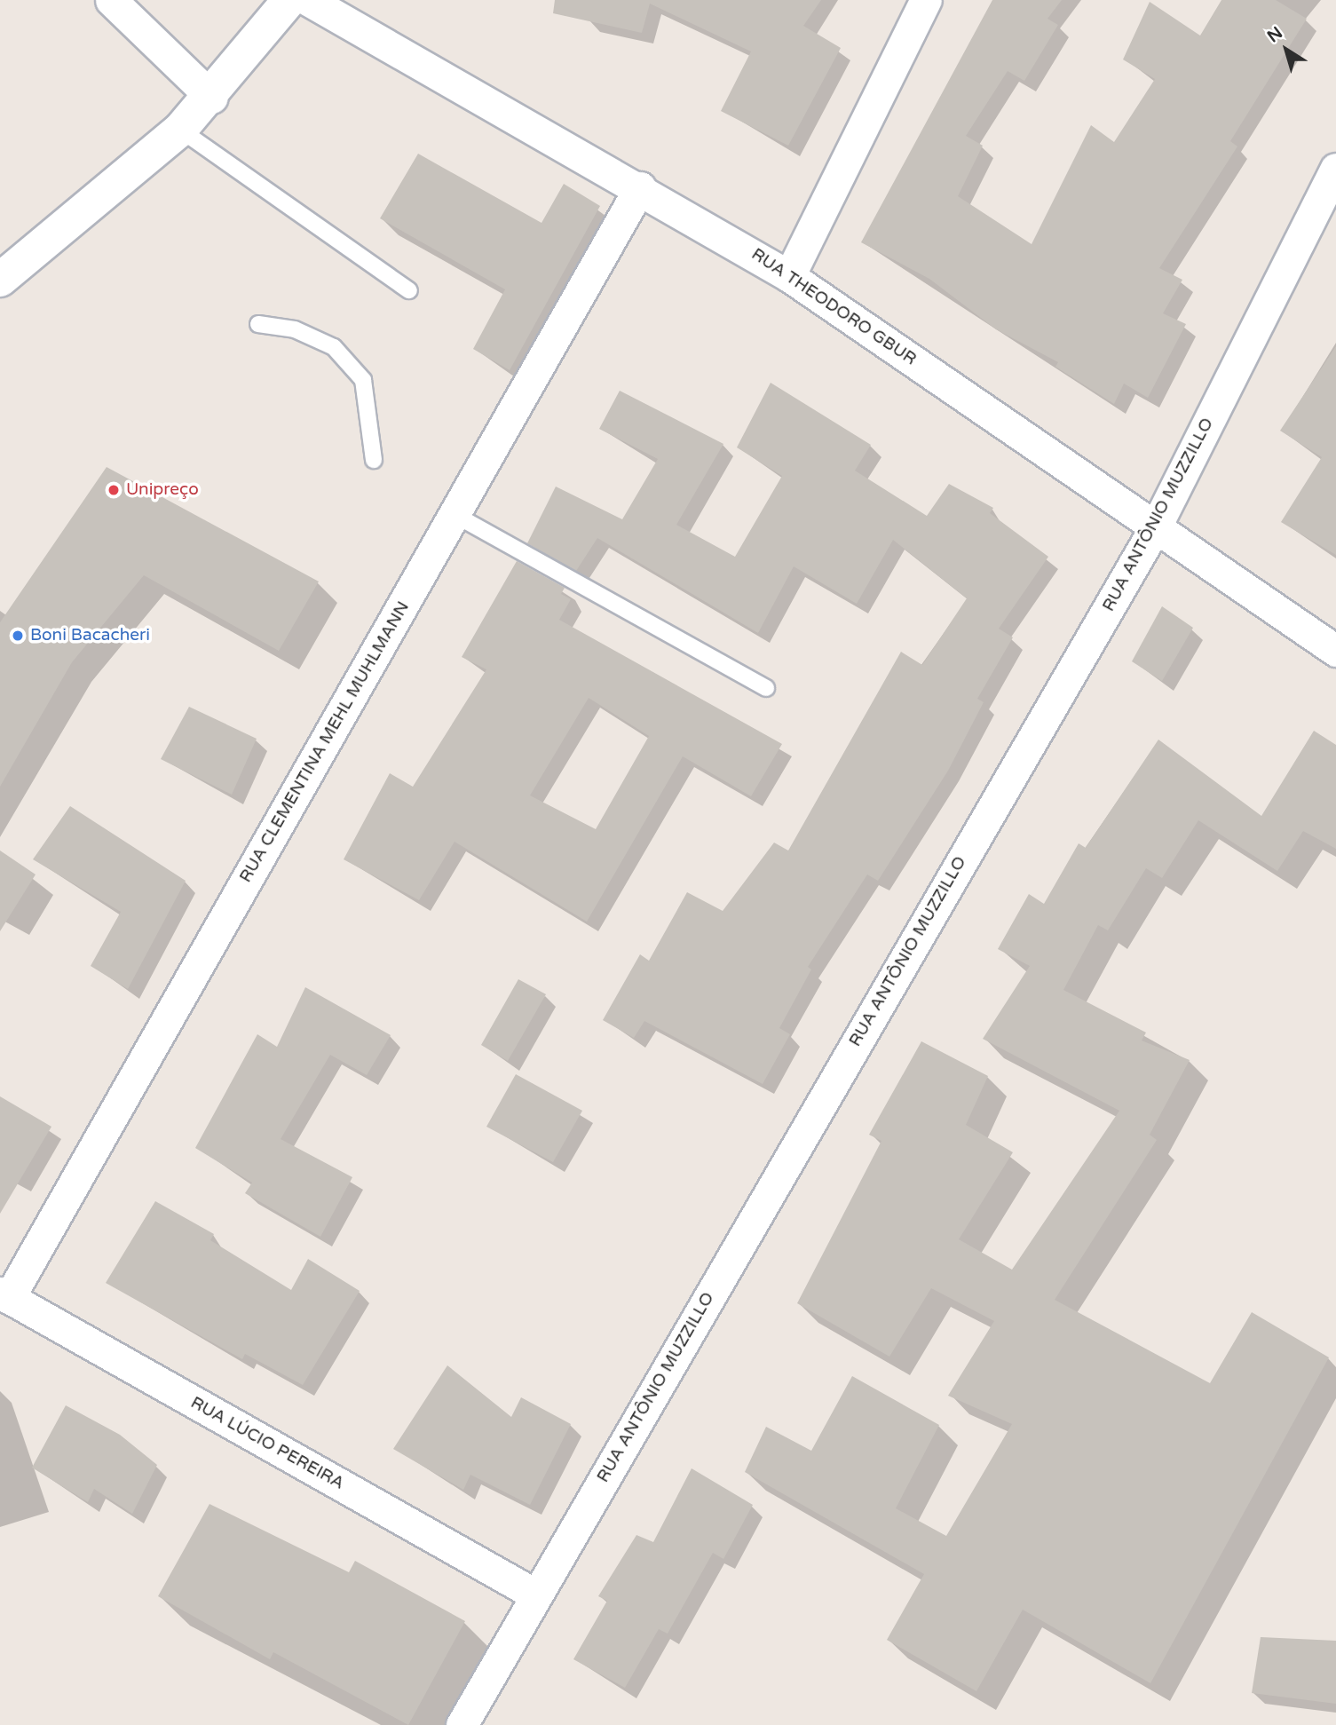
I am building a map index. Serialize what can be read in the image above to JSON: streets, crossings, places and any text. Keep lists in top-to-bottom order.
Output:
{
  "streets": {
    "street": [
      "RUA THEODORO GBUR",
      "RUA ANTÔNIO MUZZILLO",
      "RUA CLEMENTINA MEHL MUHLMANN",
      "RUA LÚCIO PEREIRA"
    ]
  },
  "crossings": [
    ["RUA THEODORO GBUR", "RUA ANTÔNIO MUZZILLO"],
    ["RUA THEODORO GBUR", "RUA CLEMENTINA MEHL MUHLMANN"],
    ["RUA ANTÔNIO MUZZILLO", "RUA LÚCIO PEREIRA"],
    ["RUA CLEMENTINA MEHL MUHLMANN", "RUA LÚCIO PEREIRA"]
  ],
  "places": ["Unipreço", "Boni Bacacheri"],
  "north": "top left"
}
